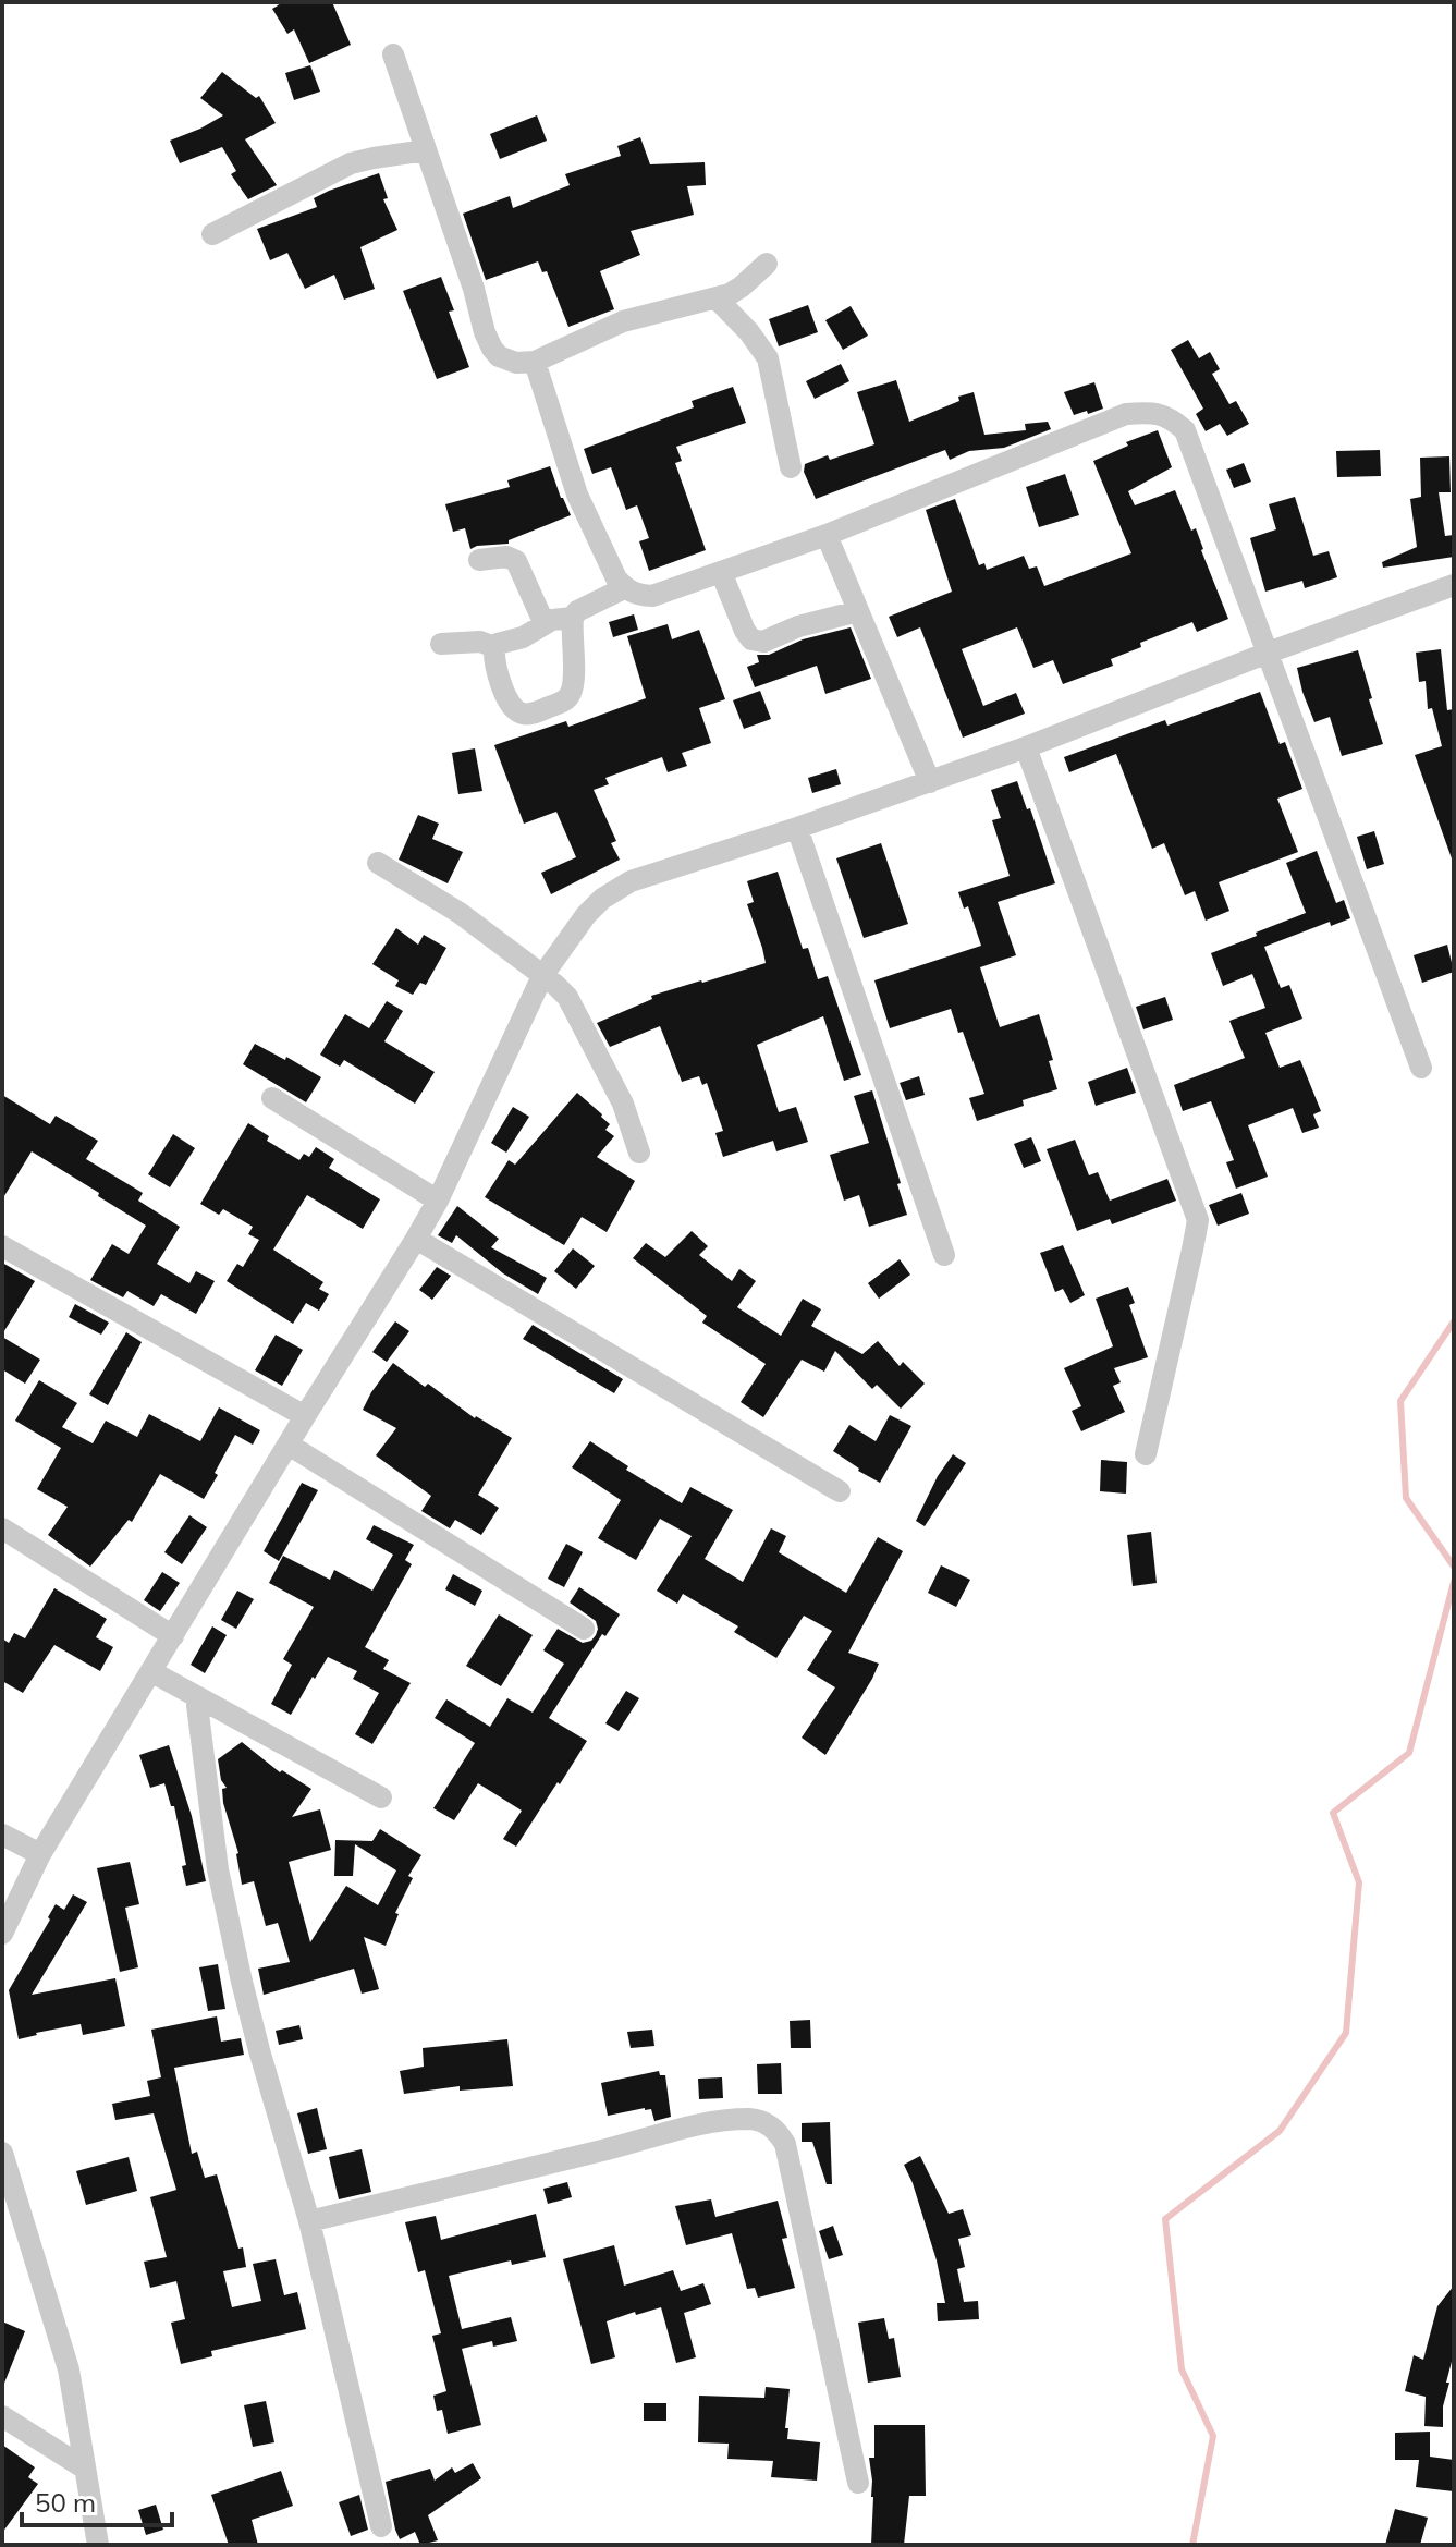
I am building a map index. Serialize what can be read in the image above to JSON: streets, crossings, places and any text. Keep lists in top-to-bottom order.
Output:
{
  "scale_bar": "50 m"
}
